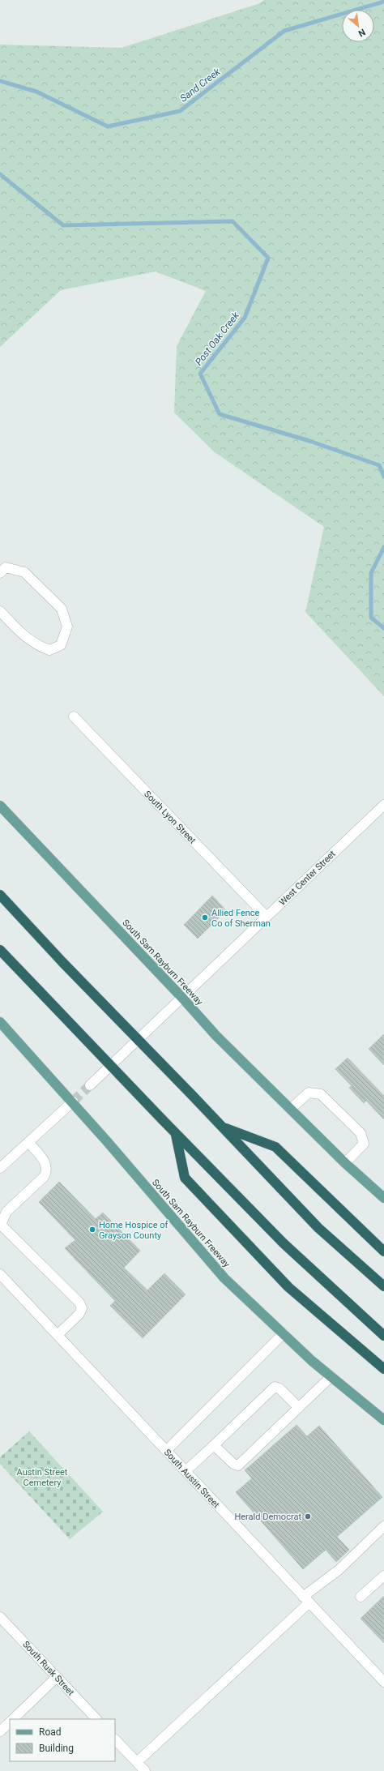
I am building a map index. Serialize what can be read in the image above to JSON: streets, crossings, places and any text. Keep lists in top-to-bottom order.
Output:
{
  "streets": {
    "main road": ["South Sam Rayburn Freeway"],
    "street": [
      "South Lyon Street",
      "West Center Street",
      "South Austin Street",
      "South Rusk Street"
    ]
  },
  "crossings": [
    ["South Lyon Street", "West Center Street"],
    ["West Center Street", "South Sam Rayburn Freeway"]
  ],
  "water": ["Sand Creek", "Post Oak Creek"],
  "parks": ["Austin Street Cemetery"],
  "places": ["Allied Fence Co of Sherman", "Home Hospice of Grayson County", "Herald Democrat"],
  "legend": ["Road", "Building"],
  "north": "bottom right"
}
